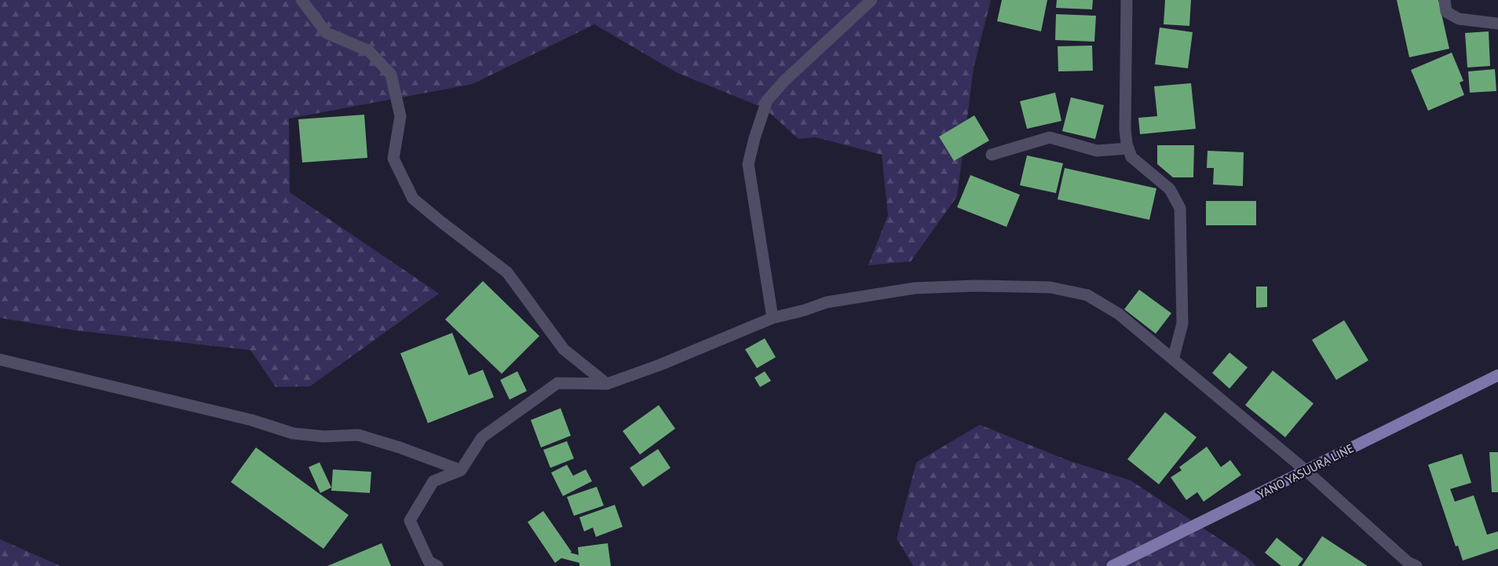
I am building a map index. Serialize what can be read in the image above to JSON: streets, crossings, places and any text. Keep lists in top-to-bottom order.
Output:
{
  "streets": {
    "main road": ["YANO YASUURA LINE"]
  }
}
